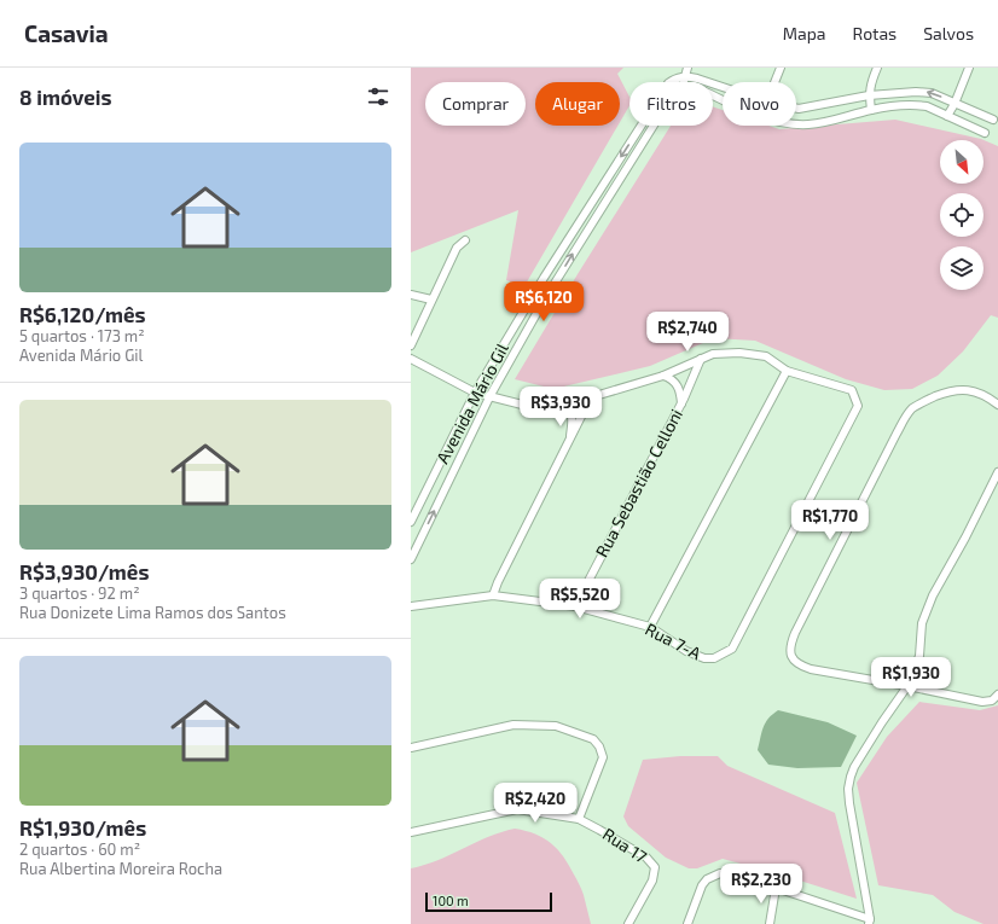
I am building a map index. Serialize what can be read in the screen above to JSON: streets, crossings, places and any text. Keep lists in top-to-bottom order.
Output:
{
  "streets": {
    "street": [
      "Avenida Mário Gil",
      "Rua Sebastião Celloni",
      "Rua 7-A",
      "Rua 17"
    ]
  },
  "crossings": [
    ["Rua Sebastião Celloni", "Rua 7-A"]
  ],
  "scale_bar": "100 m",
  "north": "bottom right",
  "page": {
    "header": "Casavia",
    "nav": ["Mapa", "Rotas", "Salvos"],
    "heading": "8 imóveis",
    "chip": [
      "Comprar",
      "Alugar",
      "Filtros",
      "Novo"
    ],
    "list": [
      {
        "name": "R$6,120/mês",
        "note": "5 quartos · 173 m² · Avenida Mário Gil"
      },
      {
        "name": "R$3,930/mês",
        "note": "3 quartos · 92 m² · Rua Donizete Lima Ramos dos Santos"
      },
      {
        "name": "R$1,930/mês",
        "note": "2 quartos · 60 m² · Rua Albertina Moreira Rocha"
      }
    ],
    "price": [
      "R$6,120",
      "R$2,740",
      "R$3,930",
      "R$1,770",
      "R$5,520",
      "R$1,930",
      "R$2,420",
      "R$2,230"
    ],
    "scale": "100 m"
  }
}
